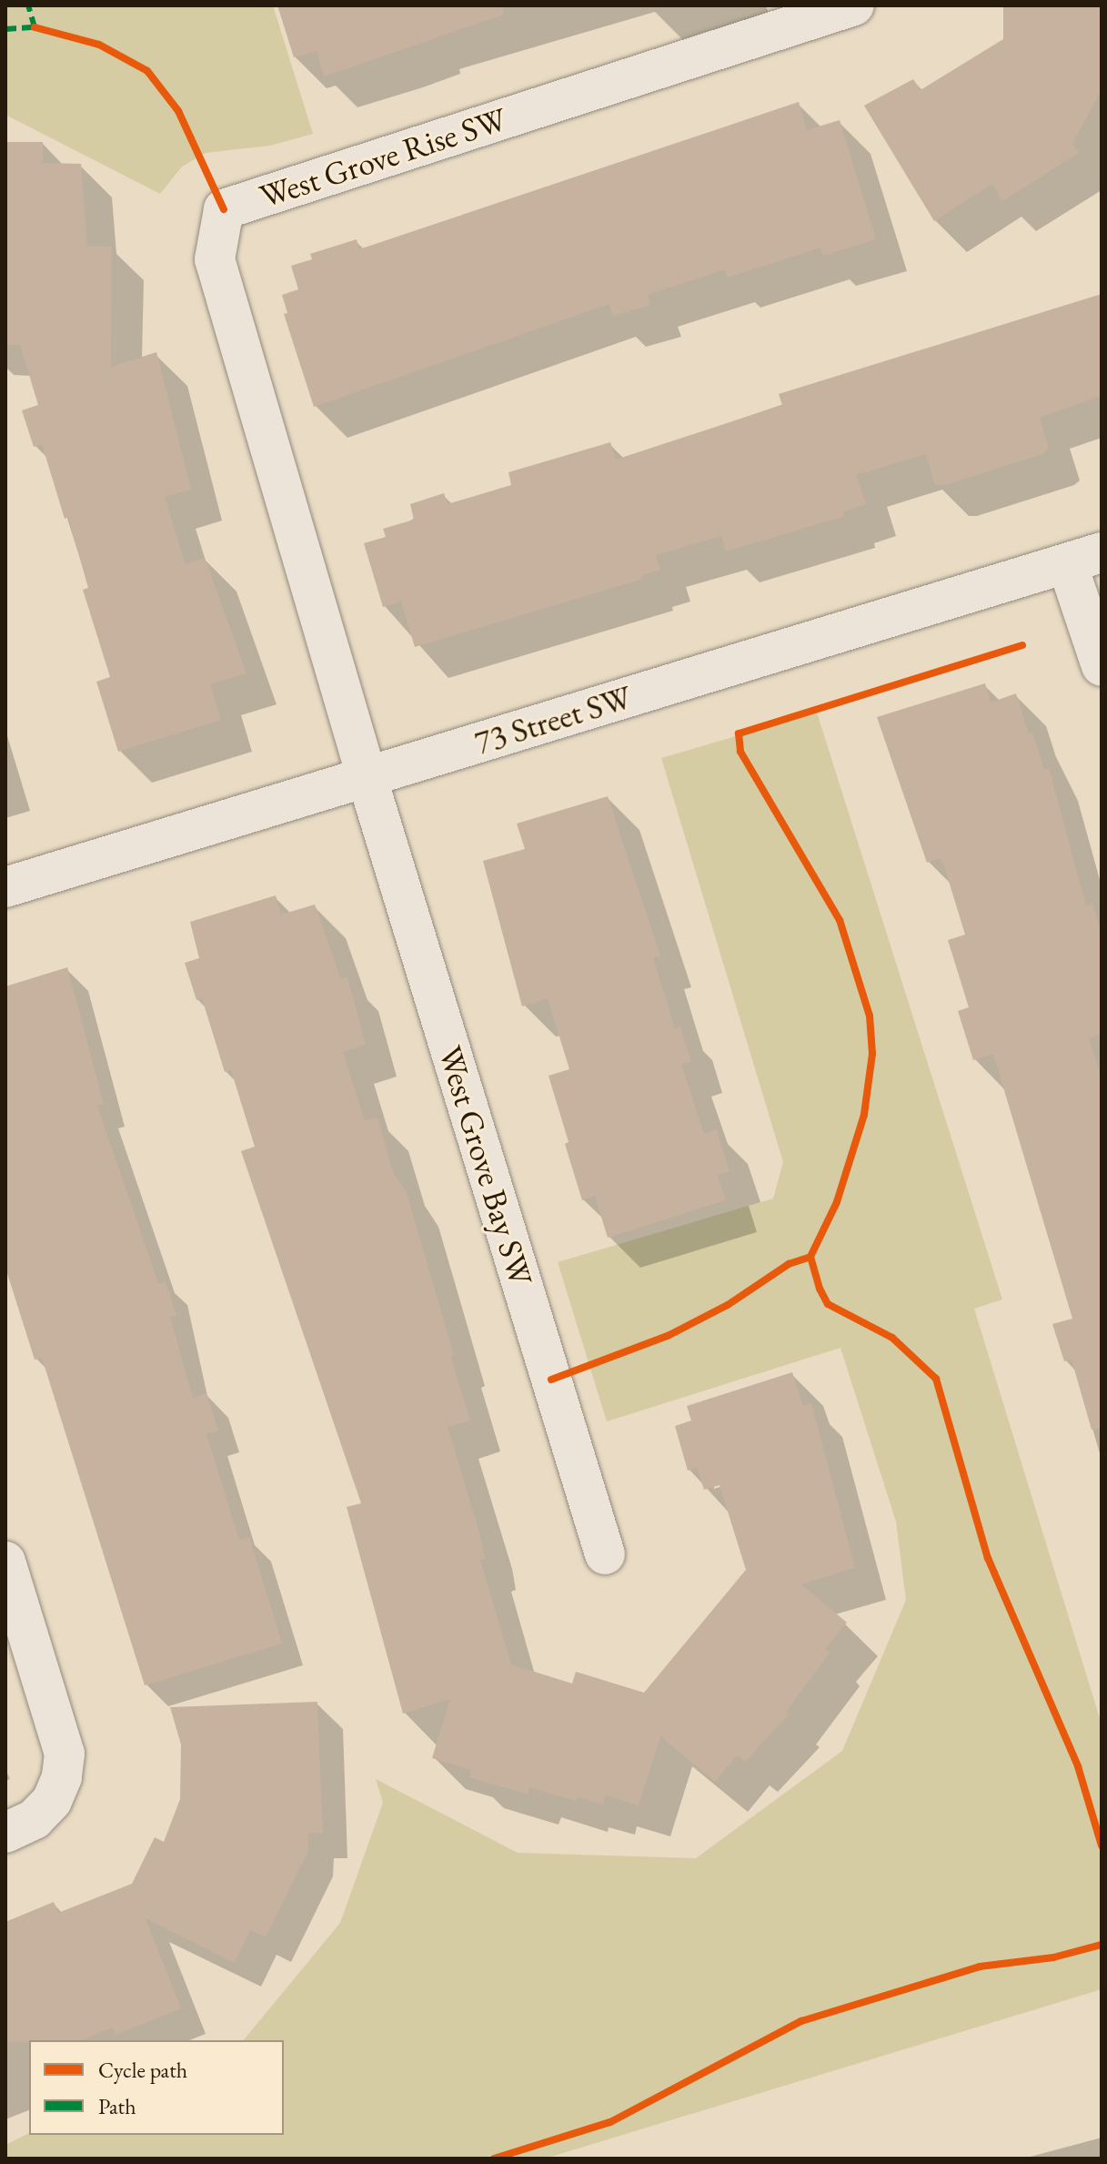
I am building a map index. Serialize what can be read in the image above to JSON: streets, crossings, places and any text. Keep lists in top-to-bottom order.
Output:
{
  "streets": {
    "street": ["West Grove Rise SW", "73 Street SW", "West Grove Bay SW"]
  },
  "crossings": [
    ["West Grove Rise SW", "73 Street SW"],
    ["West Grove Rise SW", "West Grove Bay SW"],
    ["73 Street SW", "West Grove Bay SW"]
  ],
  "legend": ["Cycle path", "Path"]
}
